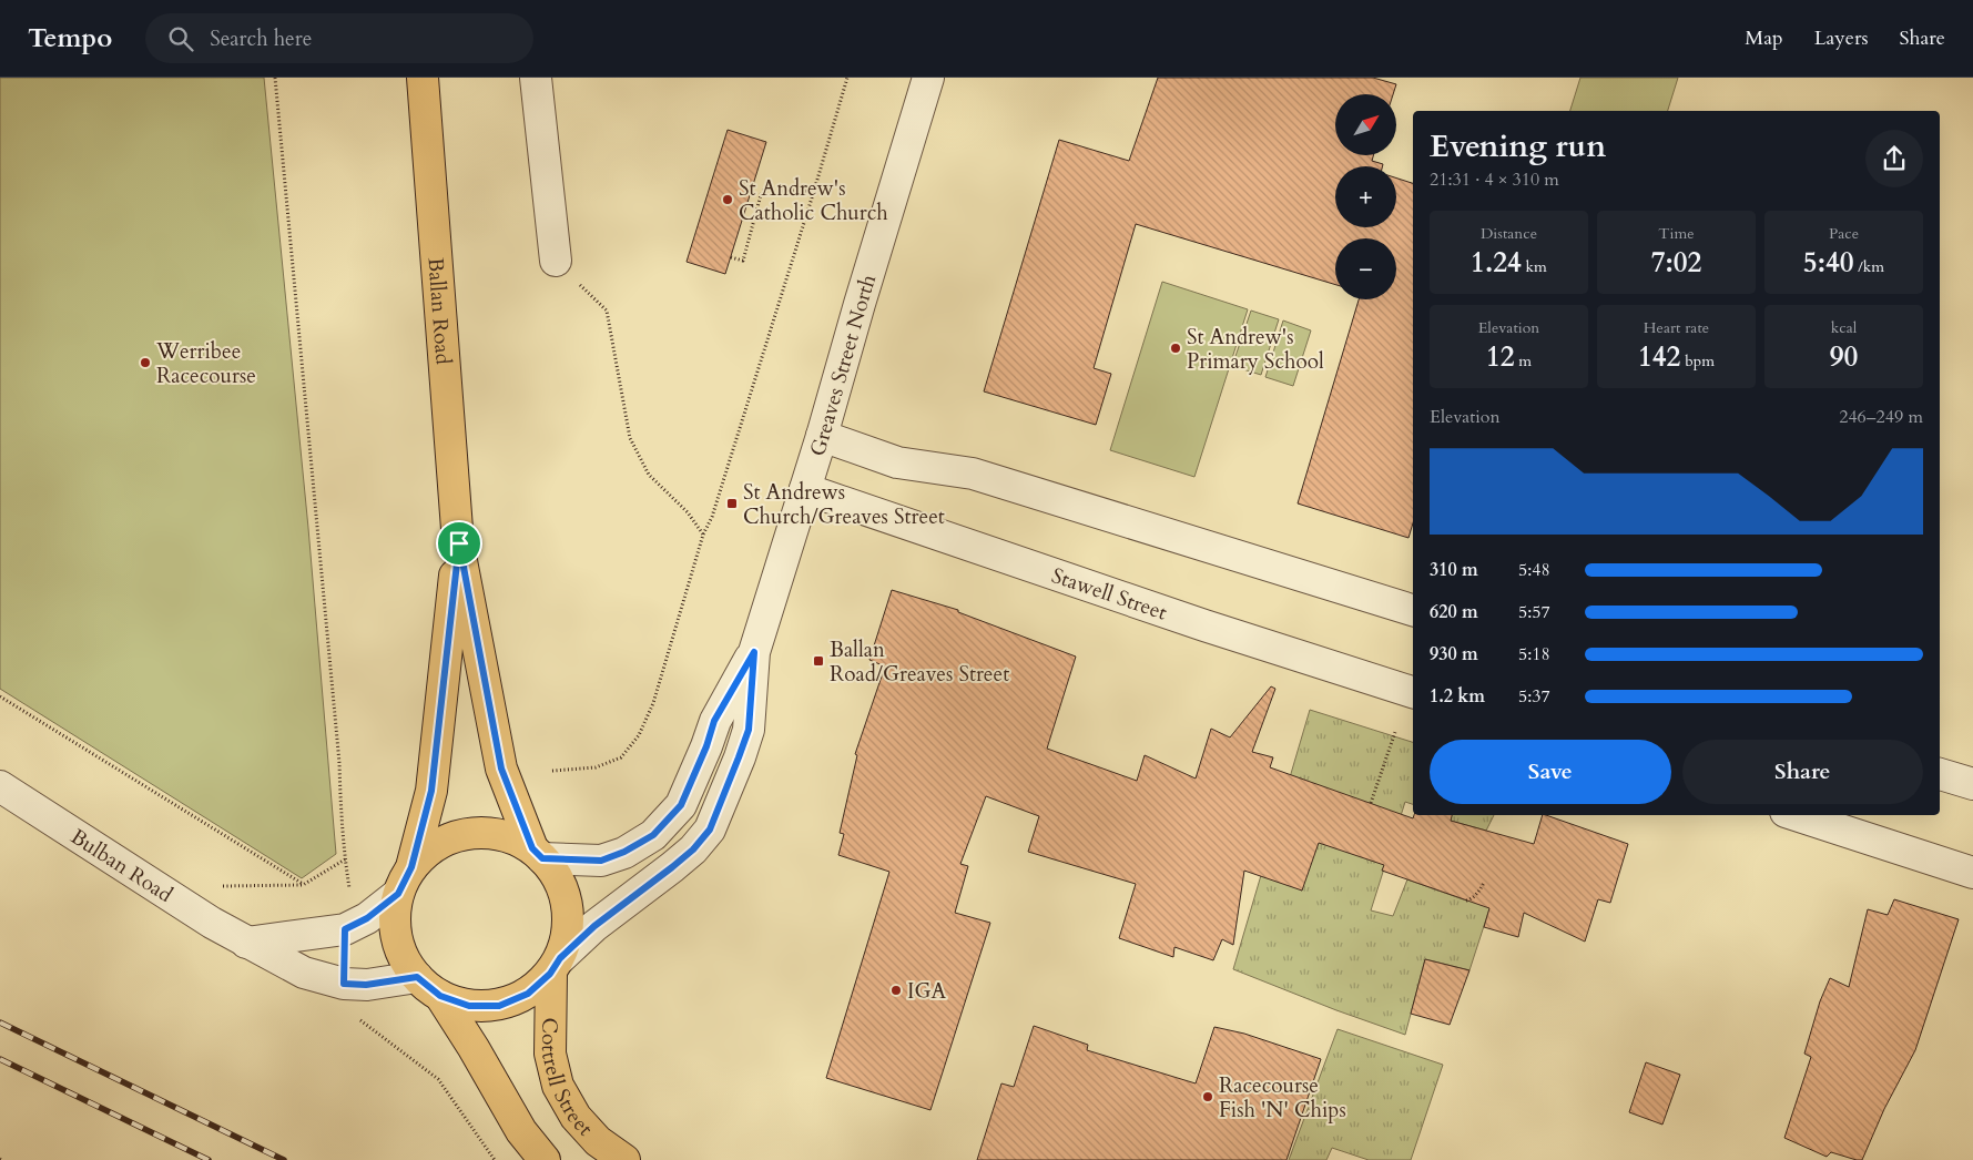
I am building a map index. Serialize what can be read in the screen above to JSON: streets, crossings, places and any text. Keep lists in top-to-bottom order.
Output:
{
  "streets": {
    "main road": ["Ballan Road", "Cottrell Street"],
    "street": ["Greaves Street North", "Stawell Street", "Bulban Road"]
  },
  "crossings": [
    ["Ballan Road", "Greaves Street North"],
    ["Ballan Road", "Bulban Road"],
    ["Ballan Road", "Cottrell Street"],
    ["Greaves Street North", "Stawell Street"],
    ["Greaves Street North", "Bulban Road"],
    ["Greaves Street North", "Cottrell Street"],
    ["Bulban Road", "Cottrell Street"]
  ],
  "places": {
    "other": [
      "St Andrew's Catholic Church",
      "St Andrew's Primary School",
      "Werribee Racecourse",
      "IGA",
      "Racecourse Fish 'N' Chips"
    ],
    "transit": ["St Andrews Church/Greaves Street", "Ballan Road/Greaves Street"]
  },
  "north": "top right",
  "page": {
    "header": "Tempo",
    "search": "Search here",
    "nav": ["Map", "Layers", "Share"],
    "map_buttons": ["+", "−"],
    "heading": ["Evening run", "21:31 · 4 × 310 m"],
    "stats": [
      ["Distance", "1.24 km"],
      ["Time", "7:02"],
      ["Pace", "5:40 /km"],
      ["Elevation", "12 m"],
      ["Heart rate", "142 bpm"],
      ["kcal", "90"]
    ],
    "chart": ["Elevation", "246–249 m"],
    "list": [
      {
        "name": "310 m",
        "note": "5:48"
      },
      {
        "name": "620 m",
        "note": "5:57"
      },
      {
        "name": "930 m",
        "note": "5:18"
      },
      {
        "name": "1.2 km",
        "note": "5:37"
      }
    ],
    "buttons": ["Save", "Share"]
  }
}
